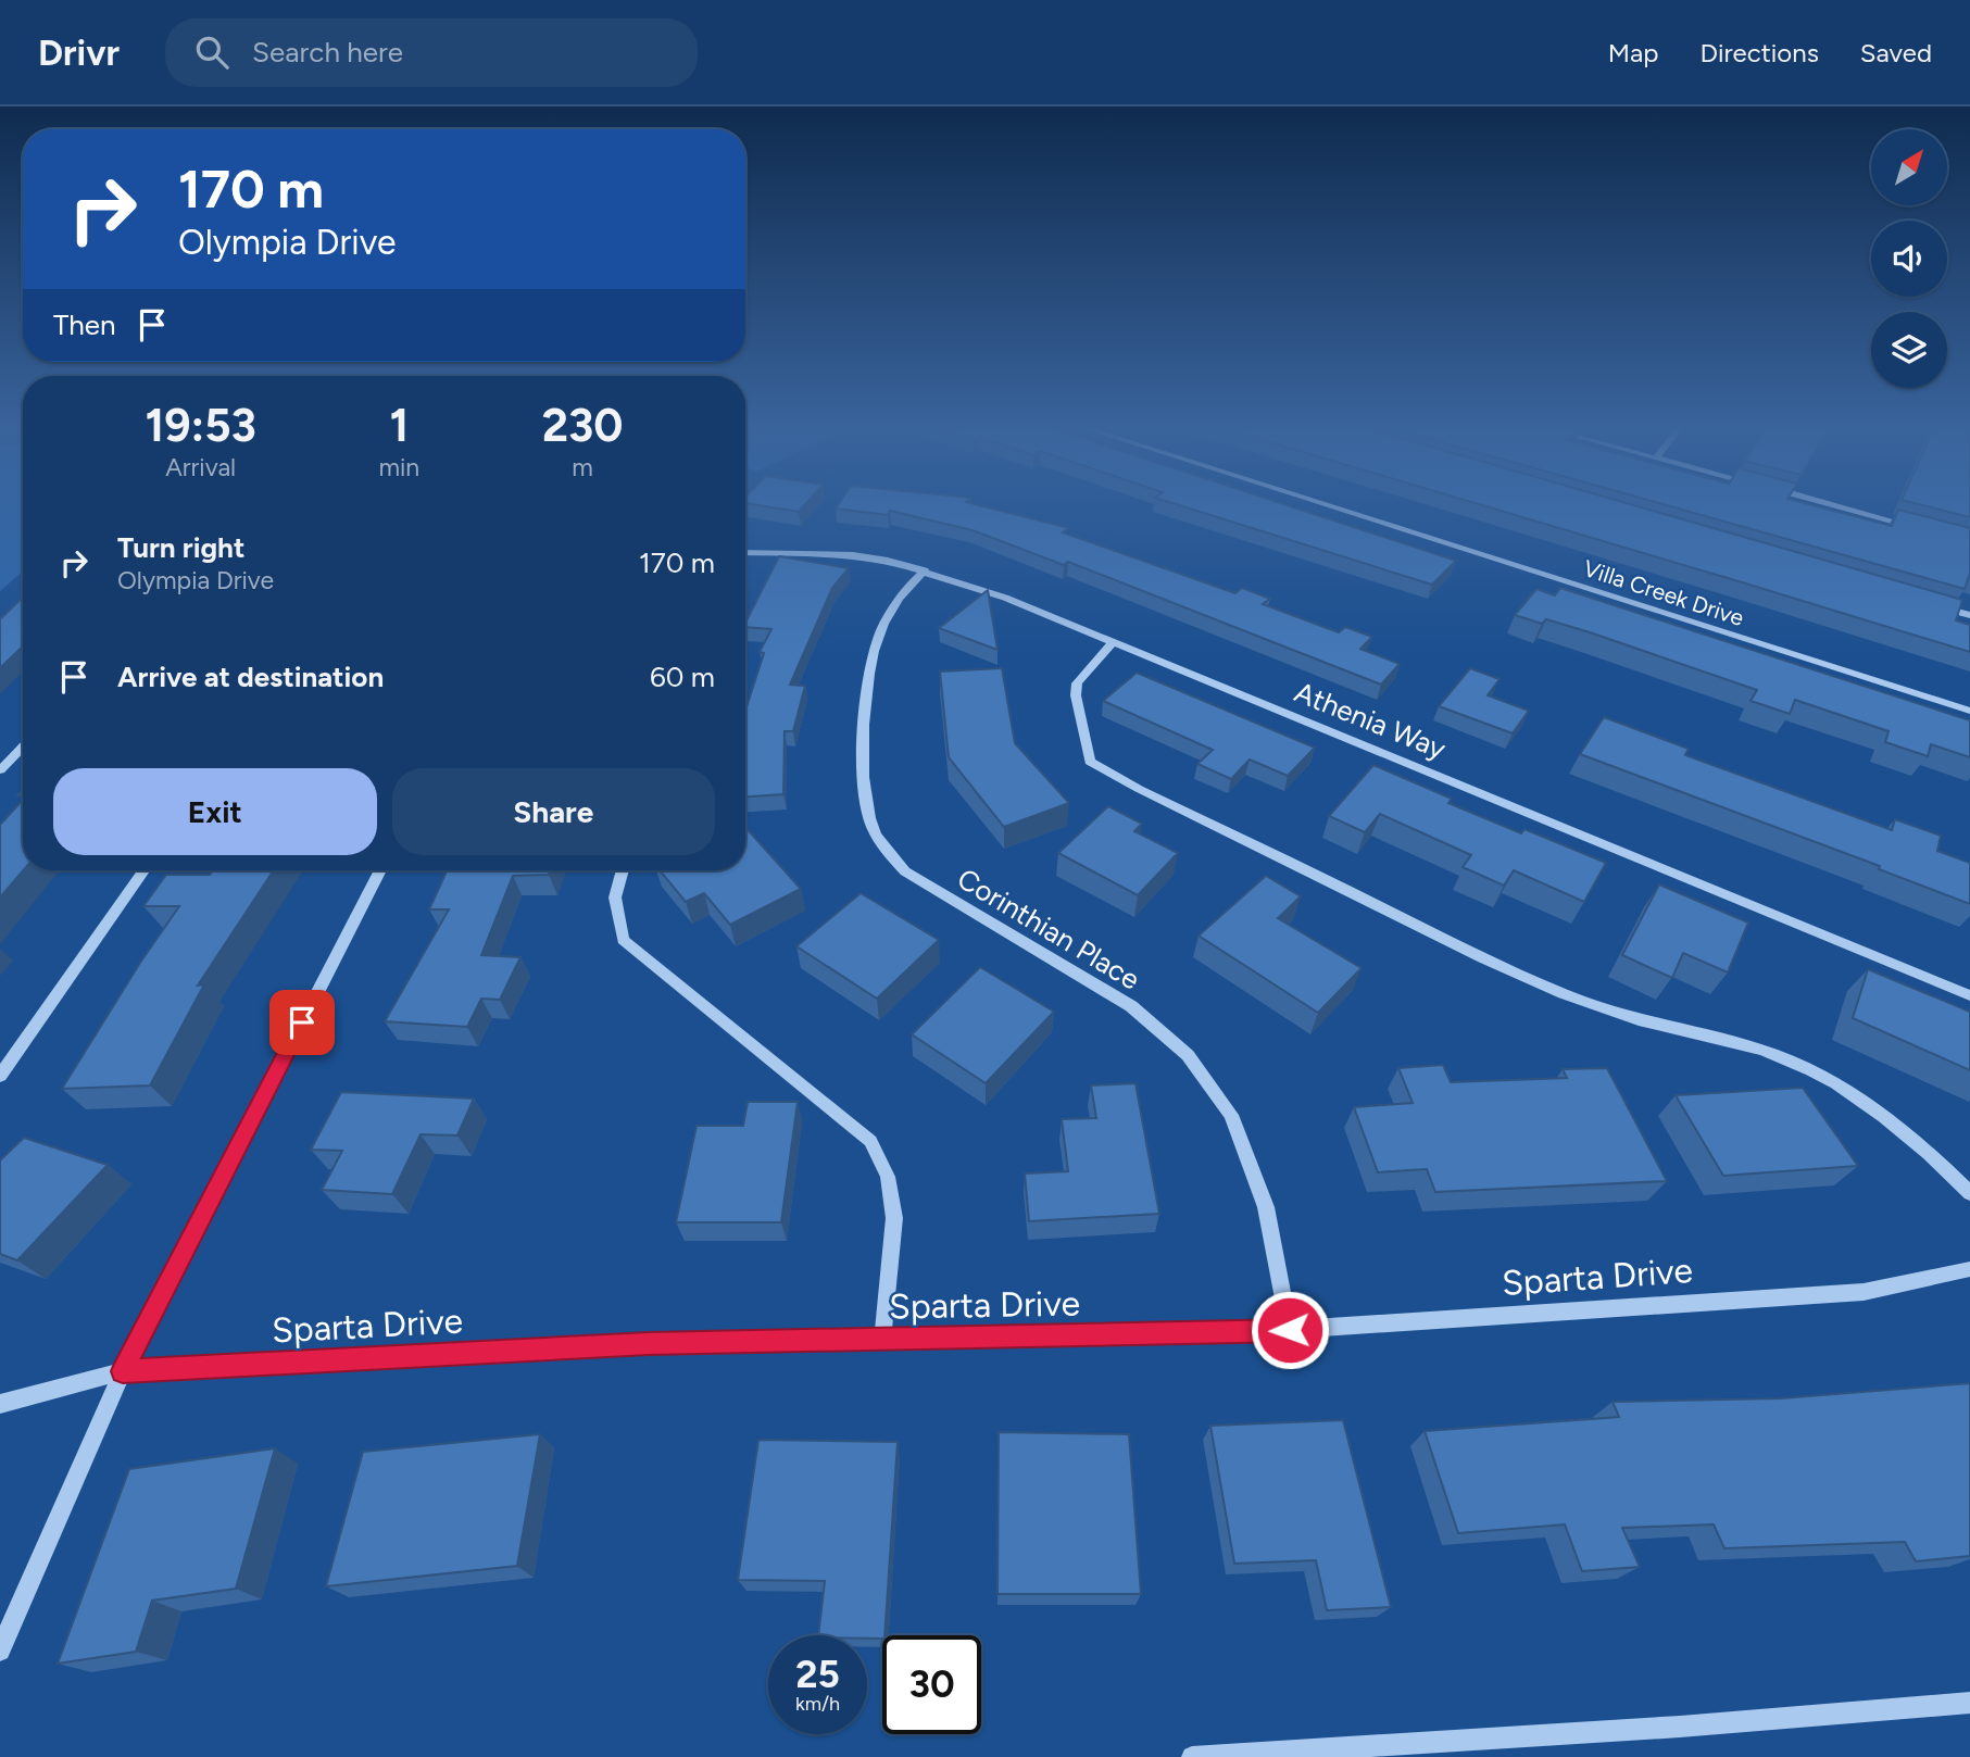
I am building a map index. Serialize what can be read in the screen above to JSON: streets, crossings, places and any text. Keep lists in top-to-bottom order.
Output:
{
  "streets": {
    "street": [
      "Villa Creek Drive",
      "Athenia Way",
      "Corinthian Place",
      "Sparta Drive"
    ]
  },
  "crossings": [
    ["Athenia Way", "Corinthian Place"],
    ["Corinthian Place", "Sparta Drive"]
  ],
  "north": "top right",
  "page": {
    "header": "Drivr",
    "search": "Search here",
    "nav": ["Map", "Directions", "Saved"],
    "turn": ["170 m", "Olympia Drive"],
    "then": "Then",
    "eta": [
      "19:53",
      "Arrival",
      "1",
      "min",
      "230",
      "m"
    ],
    "list": [
      {
        "name": "Turn right",
        "note": "Olympia Drive",
        "value": "170 m"
      },
      {
        "name": "Arrive at destination",
        "value": "60 m"
      }
    ],
    "buttons": ["Exit", "Share"],
    "speed": "25 km/h",
    "limit": "30"
  }
}
